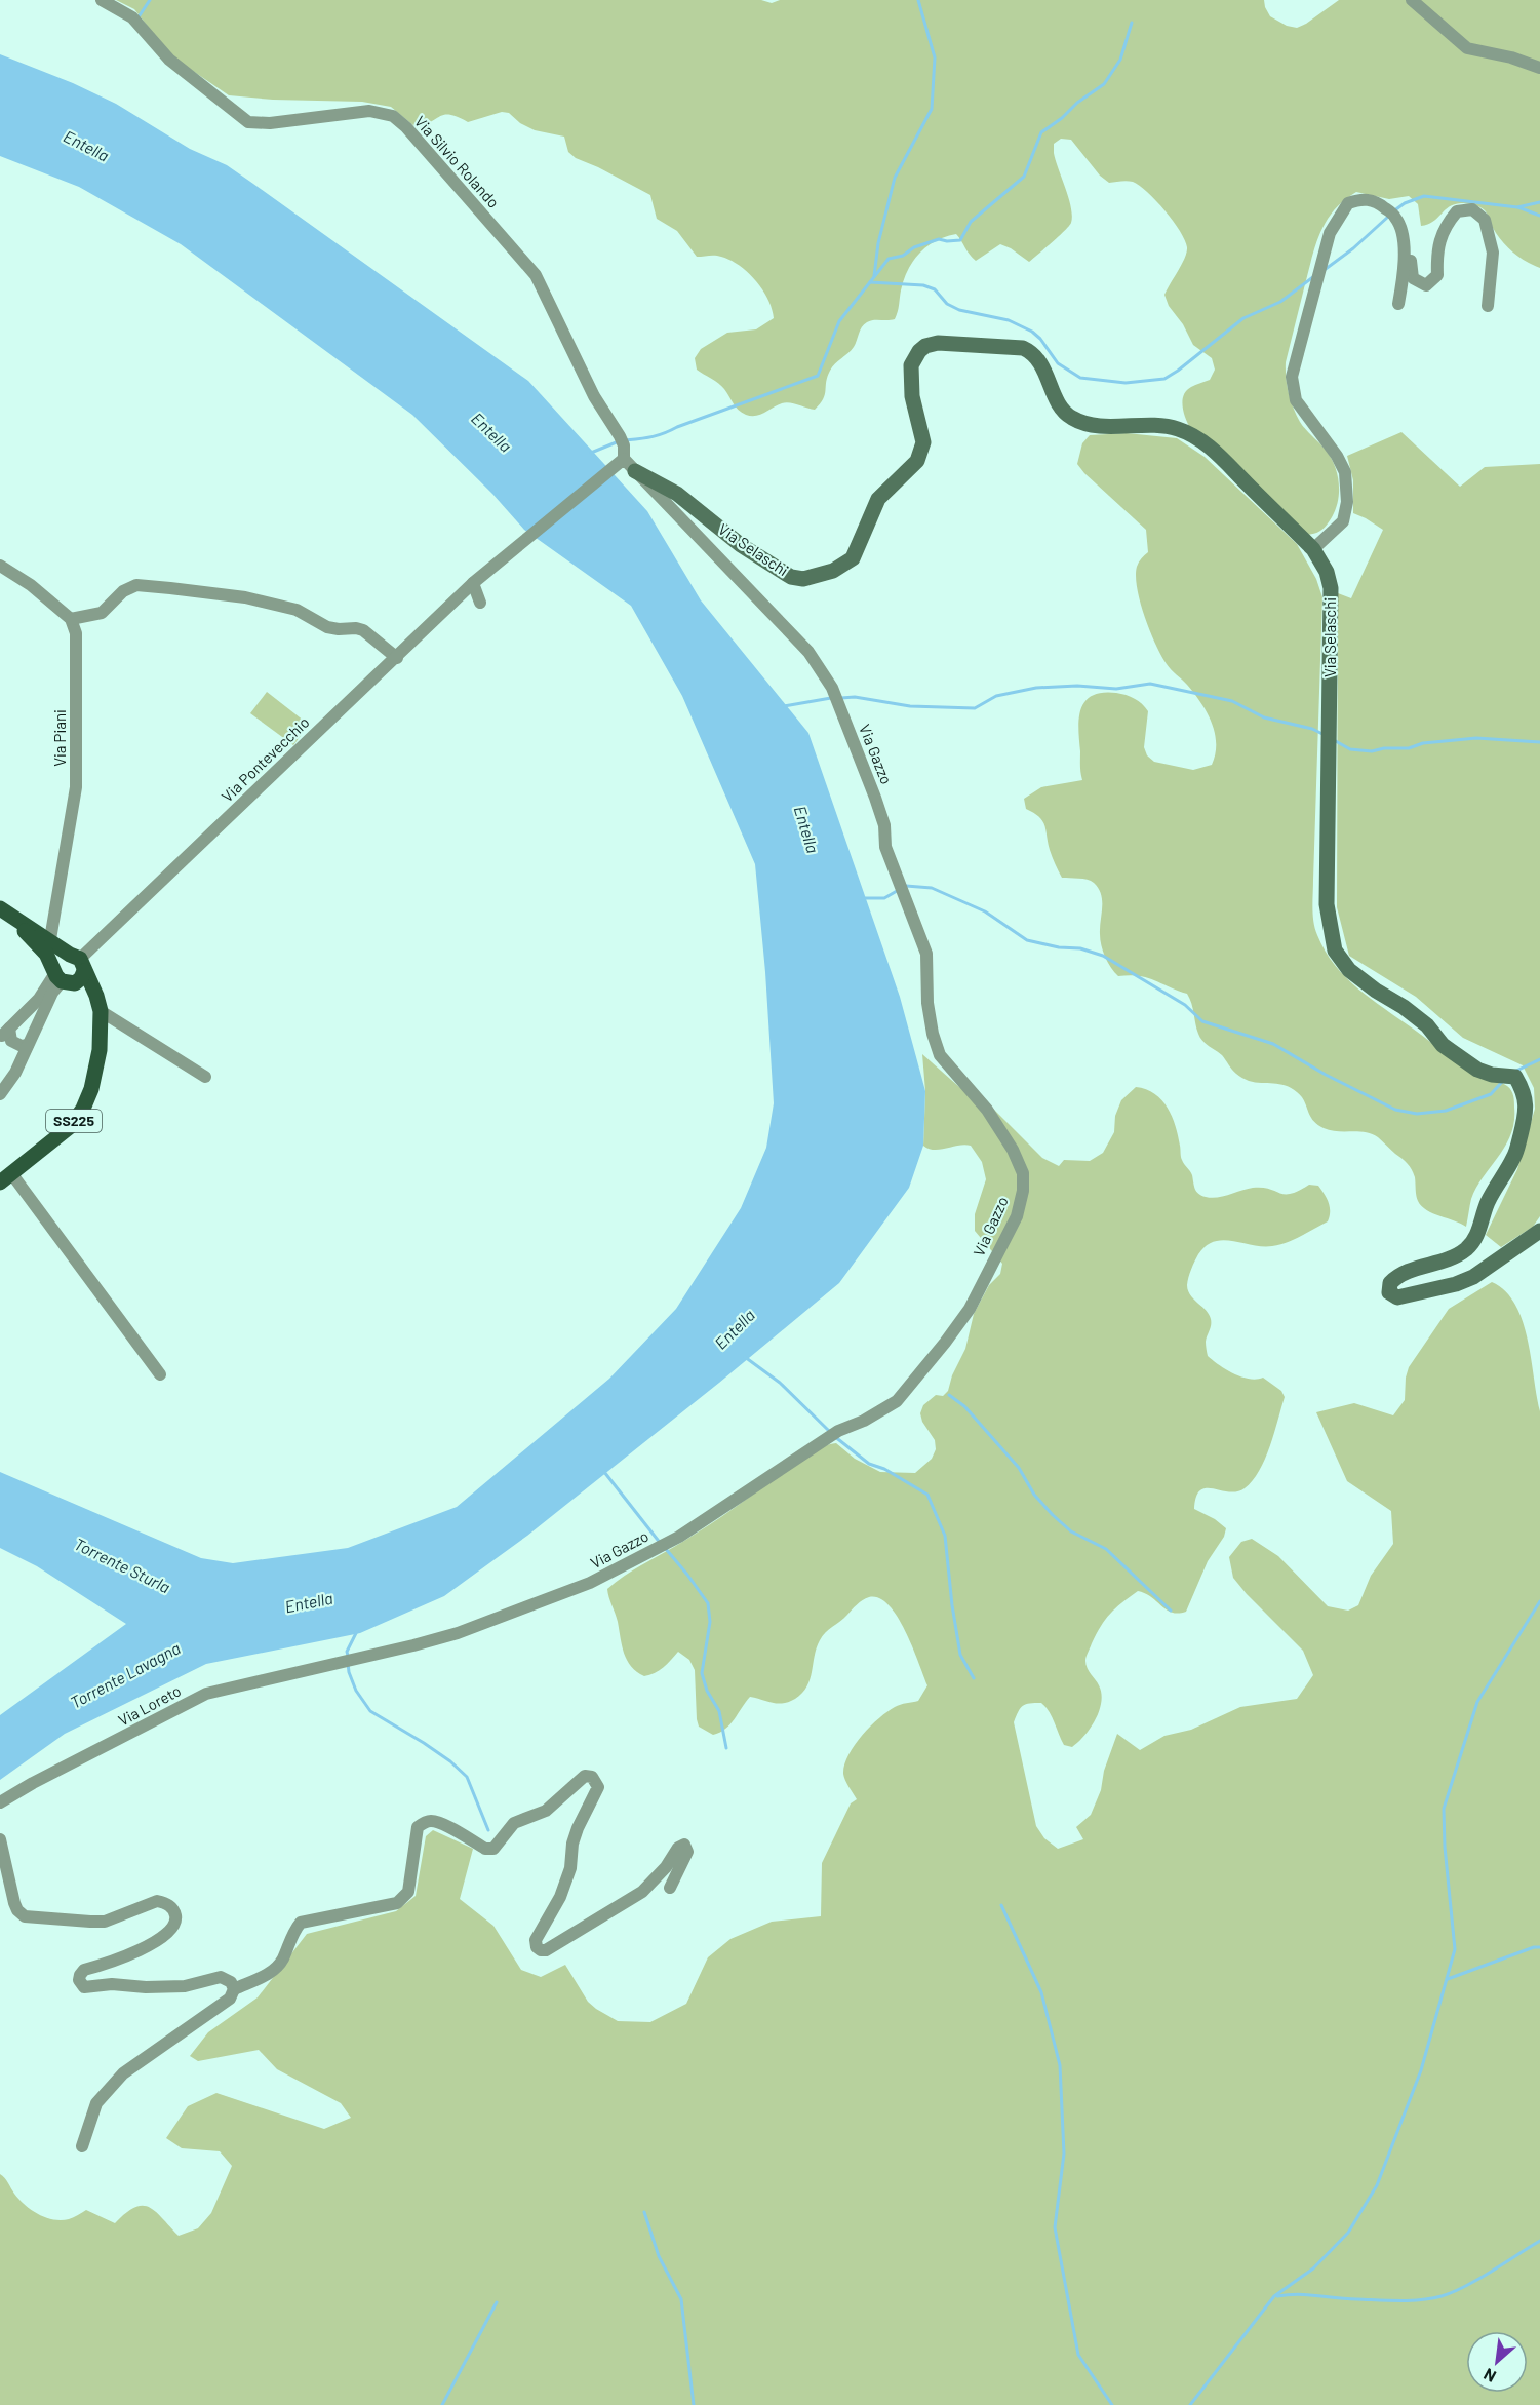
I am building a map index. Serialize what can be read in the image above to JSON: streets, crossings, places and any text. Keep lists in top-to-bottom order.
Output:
{
  "streets": {
    "main road": ["SS225"],
    "street": [
      "Via Silvio Rolando",
      "Via Selaschi",
      "Via Piani",
      "Via Gazzo",
      "Via Pontevecchio",
      "Via Loreto"
    ]
  },
  "crossings": [
    ["Via Silvio Rolando", "Via Gazzo"],
    ["Via Silvio Rolando", "Via Pontevecchio"],
    ["Via Selaschi", "Via Gazzo"],
    ["Via Piani", "SS225"],
    ["Via Gazzo", "Via Pontevecchio"],
    ["Via Gazzo", "Via Loreto"],
    ["Via Pontevecchio", "SS225"]
  ],
  "water": ["Entella", "Torrente Sturla", "Torrente Lavagna"],
  "north": "bottom left"
}
